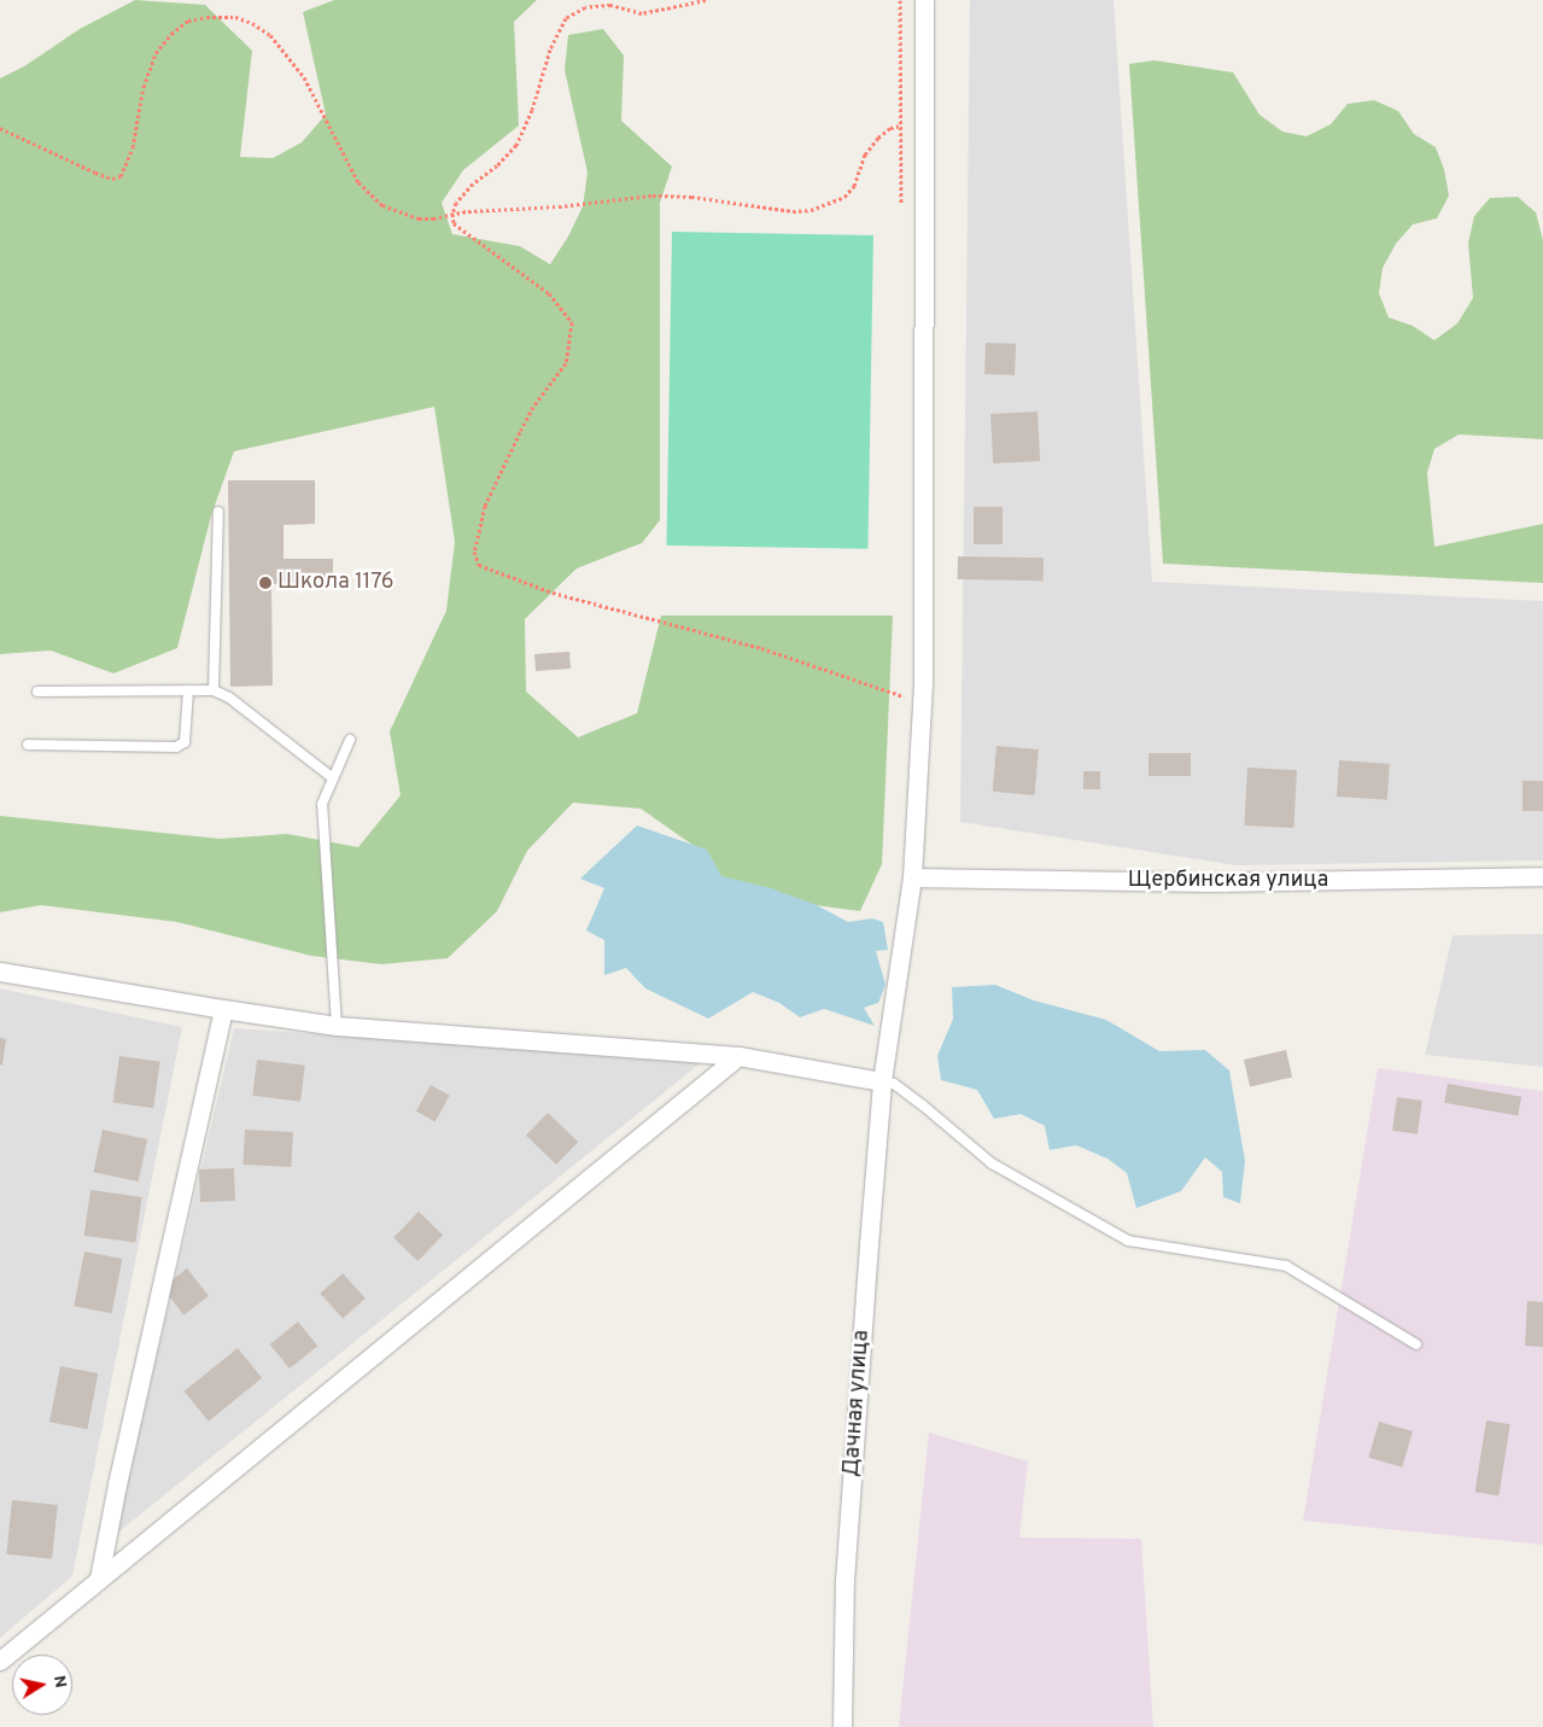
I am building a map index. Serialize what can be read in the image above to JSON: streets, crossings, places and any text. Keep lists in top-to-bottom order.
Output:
{
  "streets": {
    "street": ["Щербинская улица", "Дачная улица"]
  },
  "crossings": [
    ["Щербинская улица", "Дачная улица"]
  ],
  "places": ["Школа 1176"],
  "north": "right"
}
